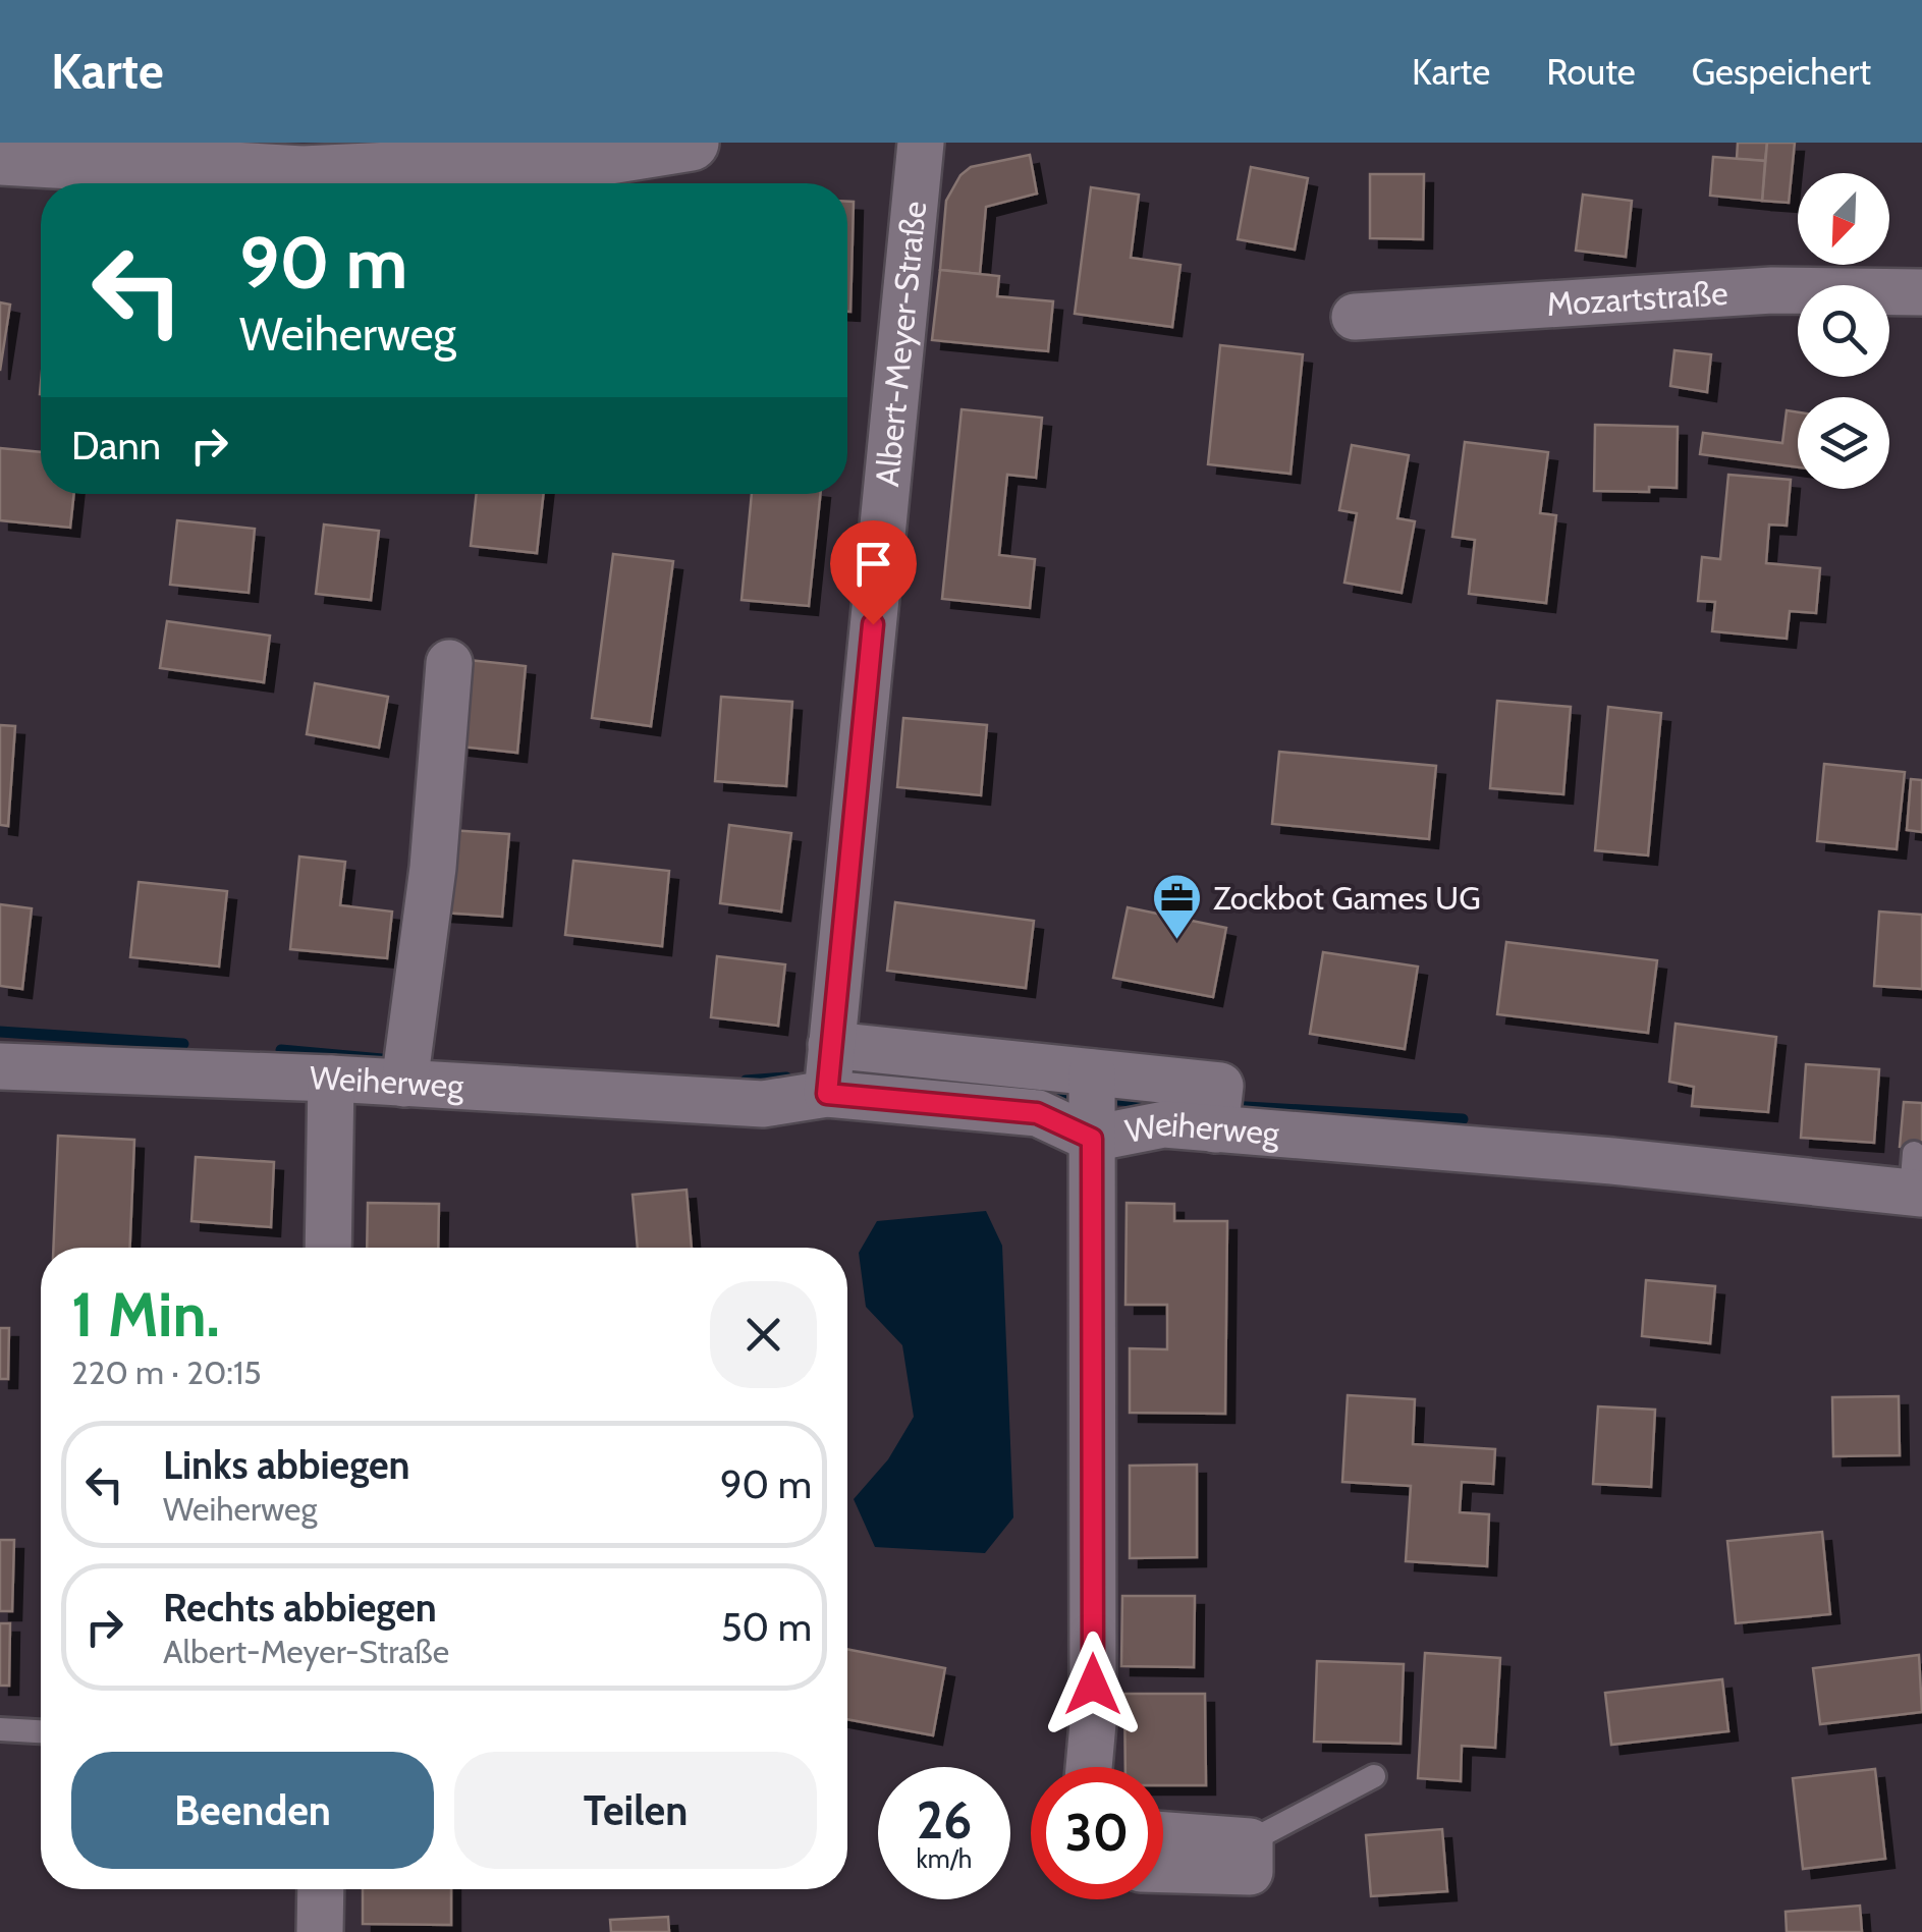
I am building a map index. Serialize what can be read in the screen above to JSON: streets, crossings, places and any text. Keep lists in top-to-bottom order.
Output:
{
  "streets": {
    "street": ["Mozartstraße", "Albert-Meyer-Straße", "Weiherweg"]
  },
  "crossings": [
    ["Albert-Meyer-Straße", "Weiherweg"]
  ],
  "places": {
    "office": ["Zockbot Games UG"]
  },
  "north": "bottom left",
  "page": {
    "header": "Karte",
    "nav": ["Karte", "Route", "Gespeichert"],
    "turn": ["90 m", "Weiherweg"],
    "then": "Dann",
    "heading": ["1 Min.", "220 m · 20:15"],
    "list": [
      {
        "name": "Links abbiegen",
        "note": "Weiherweg",
        "value": "90 m"
      },
      {
        "name": "Rechts abbiegen",
        "note": "Albert-Meyer-Straße",
        "value": "50 m"
      }
    ],
    "buttons": ["Beenden", "Teilen"],
    "speed": "26 km/h",
    "limit": "30"
  }
}
